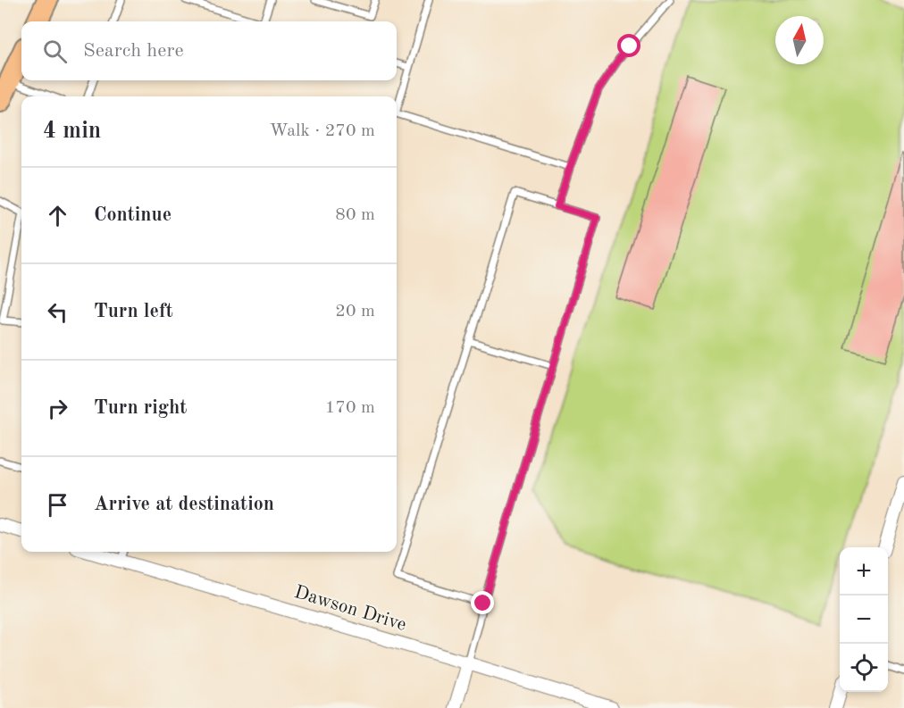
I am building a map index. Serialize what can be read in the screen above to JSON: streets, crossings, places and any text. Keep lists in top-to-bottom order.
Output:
{
  "streets": {
    "street": ["Dawson Drive"]
  },
  "north": "top",
  "page": {
    "search": "Search here",
    "heading": ["4 min", "Walk · 270 m"],
    "list": [
      ["Continue", "80 m"],
      ["Turn left", "20 m"],
      ["Turn right", "170 m"],
      "Arrive at destination"
    ],
    "map_buttons": ["+", "−"]
  }
}
